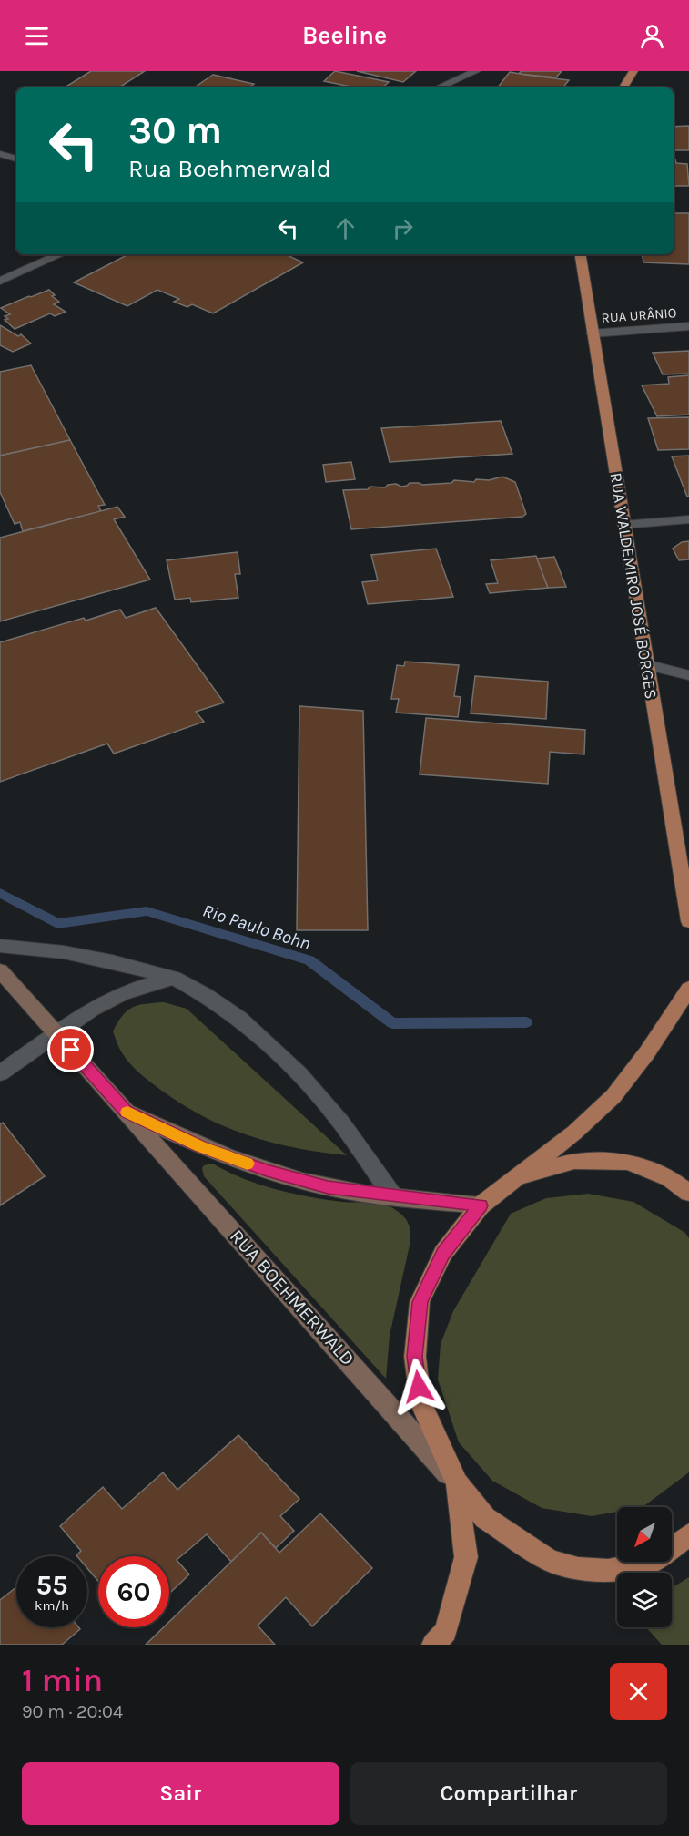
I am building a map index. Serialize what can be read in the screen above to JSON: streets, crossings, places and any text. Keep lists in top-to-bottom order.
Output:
{
  "streets": {
    "main road": ["RUA WALDEMIRO JOSÉ BORGES", "RUA BOEHMERWALD"],
    "street": ["RUA URÂNIO"]
  },
  "crossings": [
    ["RUA URÂNIO", "RUA WALDEMIRO JOSÉ BORGES"]
  ],
  "water": ["Rio Paulo Bohn"],
  "north": "bottom left",
  "page": {
    "header": "Beeline",
    "turn": ["30 m", "Rua Boehmerwald"],
    "speed": "55 km/h",
    "limit": "60",
    "heading": ["1 min", "90 m · 20:04"],
    "buttons": ["Sair", "Compartilhar"]
  }
}
